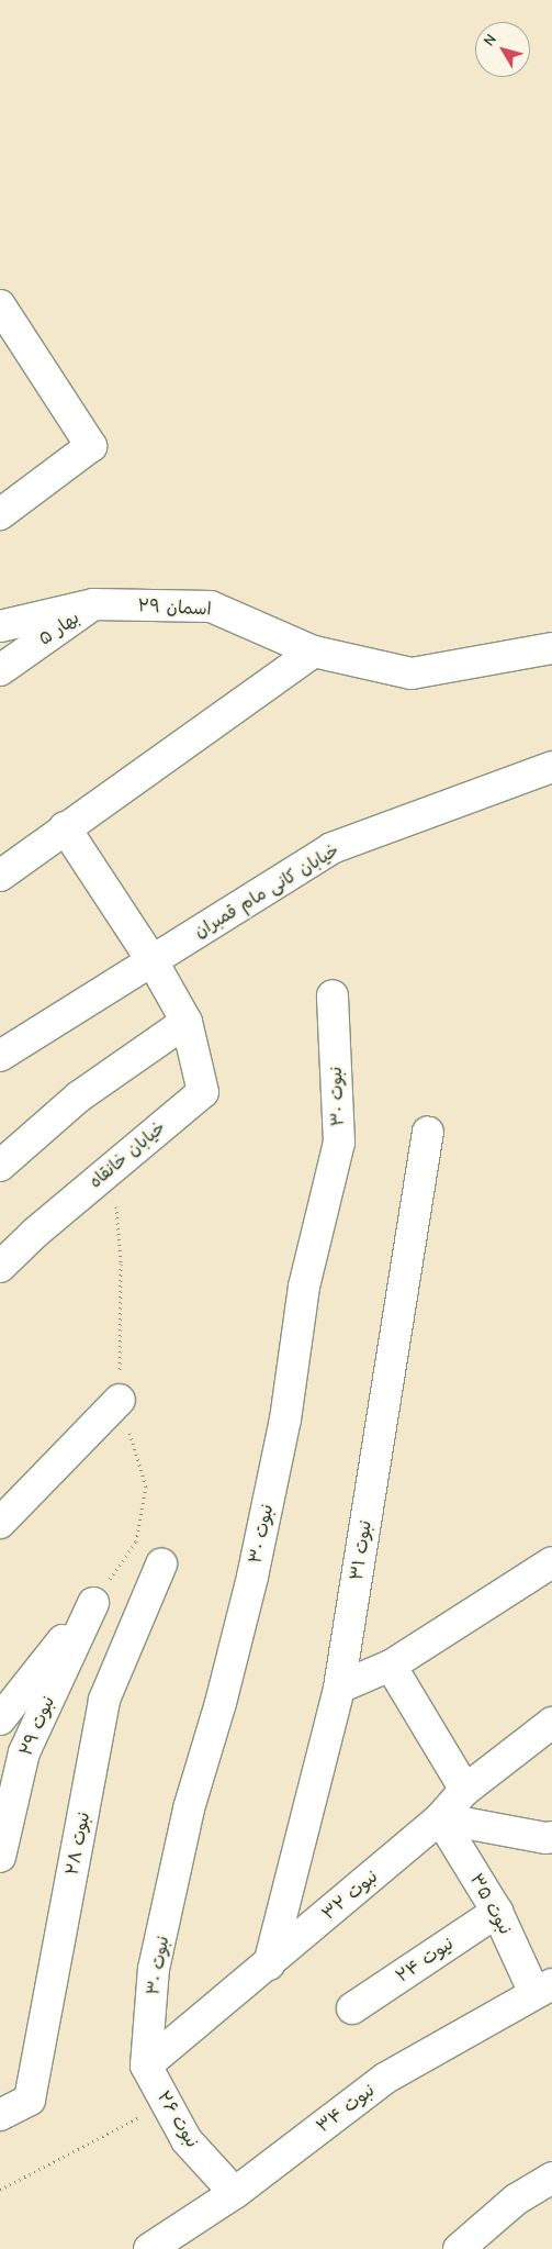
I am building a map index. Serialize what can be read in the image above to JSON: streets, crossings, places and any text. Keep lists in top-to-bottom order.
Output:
{
  "streets": {
    "street": [
      "اسمان ۲۹",
      "بهار ۵",
      "خیابان کانی مام قمبران",
      "نبوت ۳۰",
      "خیابان خانقاه",
      "نبوت ۳۱",
      "نبوت ۲۹",
      "نبوت ۲۸",
      "نبوت ۳۲",
      "نبوت ۳۵",
      "نیوت ۲۴",
      "نبوت ۳۴",
      "نبوت ۲۶"
    ]
  },
  "crossings": [
    ["اسمان ۲۹", "بهار ۵"],
    ["نبوت ۳۰", "نبوت ۳۲"],
    ["نبوت ۳۰", "نبوت ۲۶"],
    ["نبوت ۳۱", "نبوت ۳۲"],
    ["نبوت ۳۲", "نبوت ۳۵"],
    ["نبوت ۳۲", "نبوت ۲۶"],
    ["نبوت ۳۵", "نیوت ۲۴"],
    ["نبوت ۳۵", "نبوت ۳۴"],
    ["نبوت ۳۴", "نبوت ۲۶"]
  ],
  "north": "top left"
}
